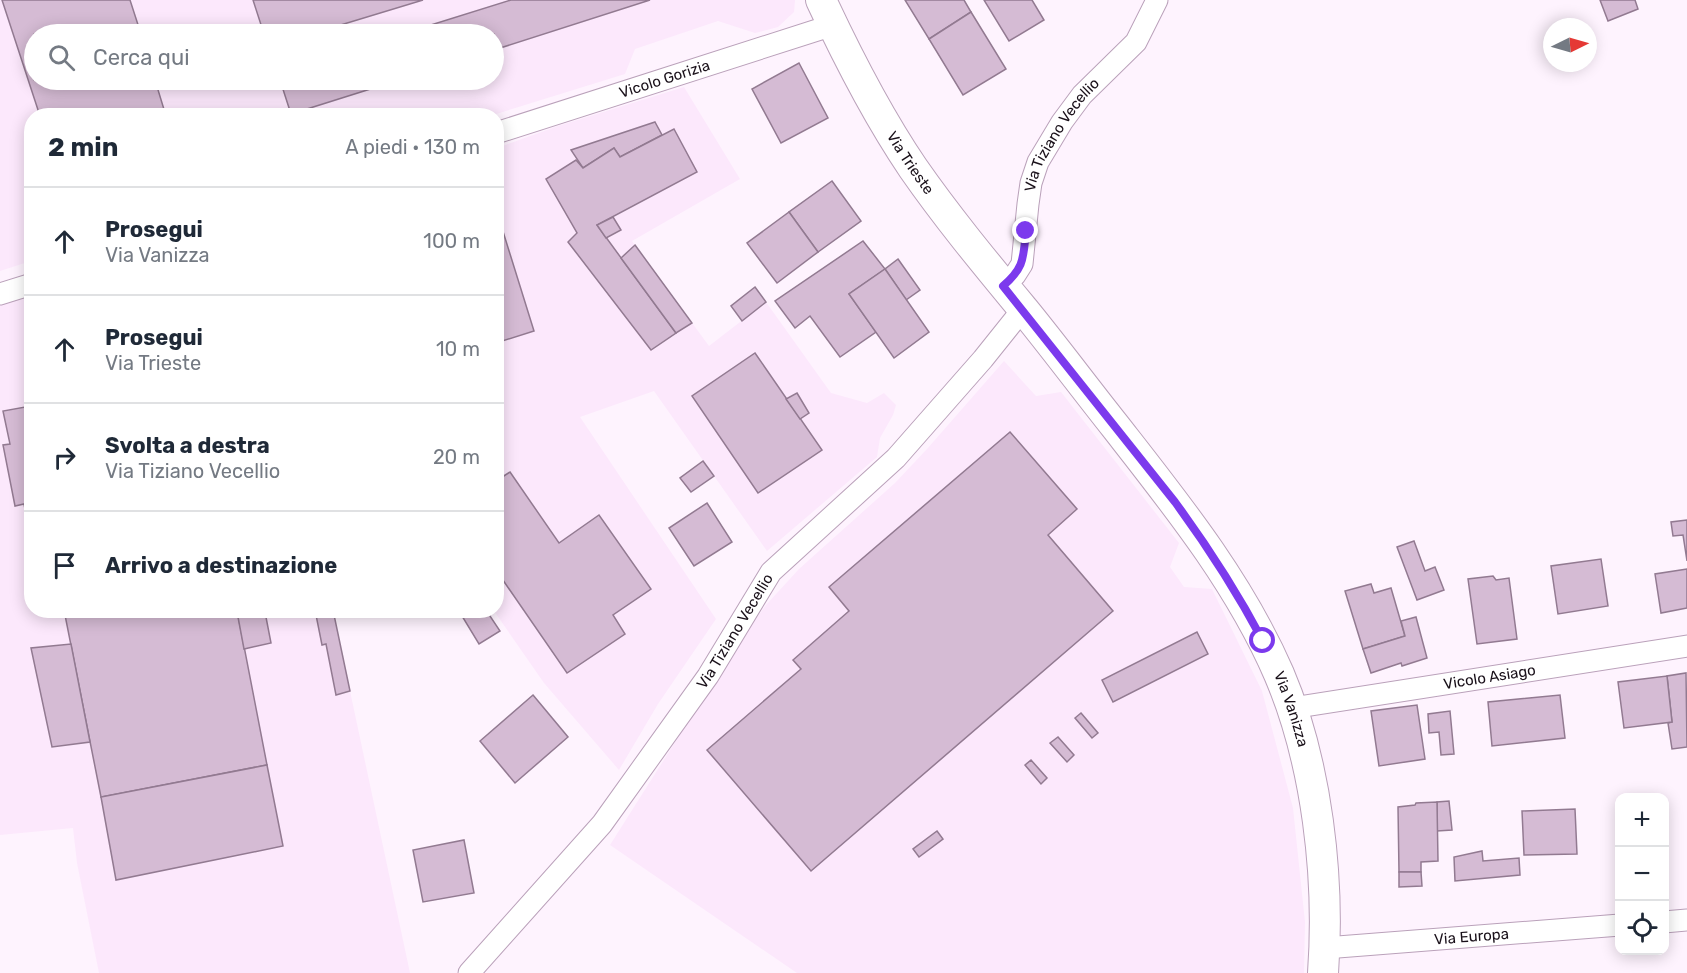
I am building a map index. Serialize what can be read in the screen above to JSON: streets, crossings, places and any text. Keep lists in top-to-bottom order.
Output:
{
  "streets": {
    "street": [
      "Vicolo Gorizia",
      "Via Tiziano Vecellio",
      "Via Trieste",
      "Vicolo Asiago",
      "Via Vanizza",
      "Via Europa"
    ]
  },
  "crossings": [
    ["Vicolo Gorizia", "Via Trieste"],
    ["Via Tiziano Vecellio", "Via Trieste"],
    ["Via Tiziano Vecellio", "Via Vanizza"],
    ["Via Trieste", "Via Vanizza"],
    ["Vicolo Asiago", "Via Vanizza"],
    ["Via Vanizza", "Via Europa"]
  ],
  "north": "right",
  "page": {
    "search": "Cerca qui",
    "heading": ["2 min", "A piedi · 130 m"],
    "list": [
      ["Prosegui", "Via Vanizza", "100 m"],
      ["Prosegui", "Via Trieste", "10 m"],
      ["Svolta a destra", "Via Tiziano Vecellio", "20 m"],
      "Arrivo a destinazione"
    ],
    "map_buttons": ["+", "−"]
  }
}
